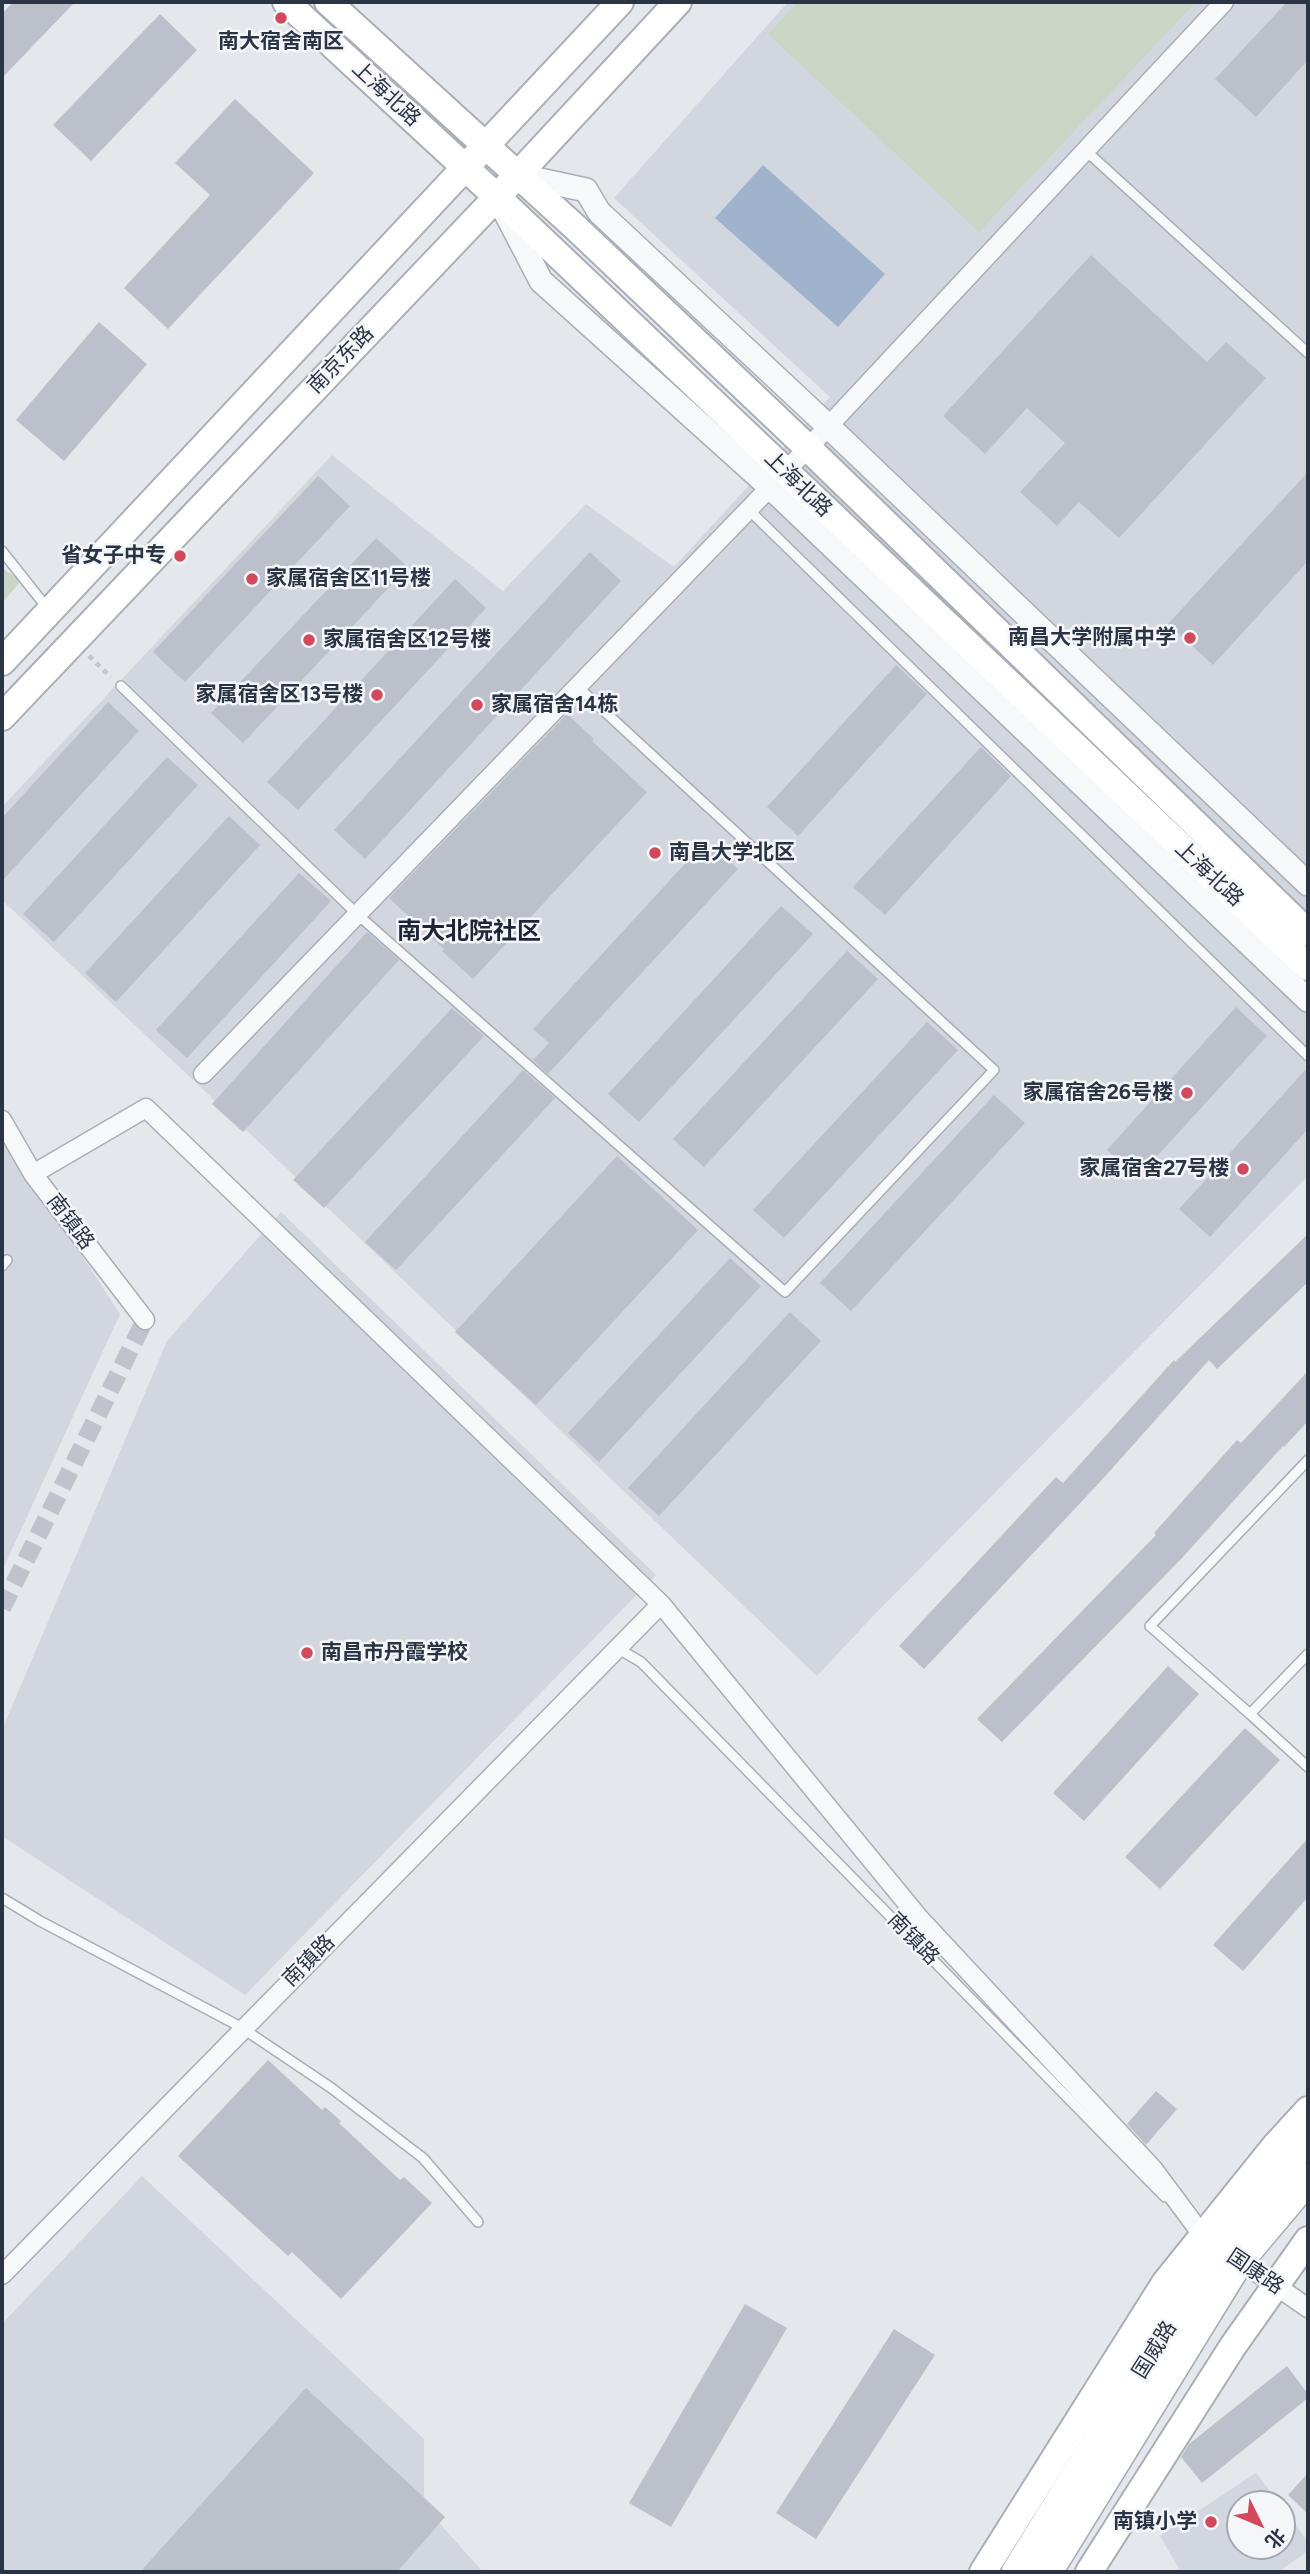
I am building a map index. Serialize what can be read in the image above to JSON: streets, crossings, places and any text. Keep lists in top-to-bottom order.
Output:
{
  "streets": {
    "main road": ["上海北路", "南京东路", "国威路"],
    "street": ["南镇路", "国康路"]
  },
  "crossings": [
    ["上海北路", "南京东路"],
    ["南镇路", "国康路"],
    ["南镇路", "国威路"],
    ["国康路", "国威路"]
  ],
  "districts": ["南大北院社区"],
  "places": [
    "南大宿舍南区",
    "省女子中专",
    "家属宿舍区11号楼",
    "南昌大学附属中学",
    "家属宿舍区12号楼",
    "家属宿舍区13号楼",
    "家属宿舍14栋",
    "南昌大学北区",
    "家属宿舍26号楼",
    "家属宿舍27号楼",
    "南昌市丹霞学校",
    "南镇小学"
  ],
  "north": "bottom right"
}
